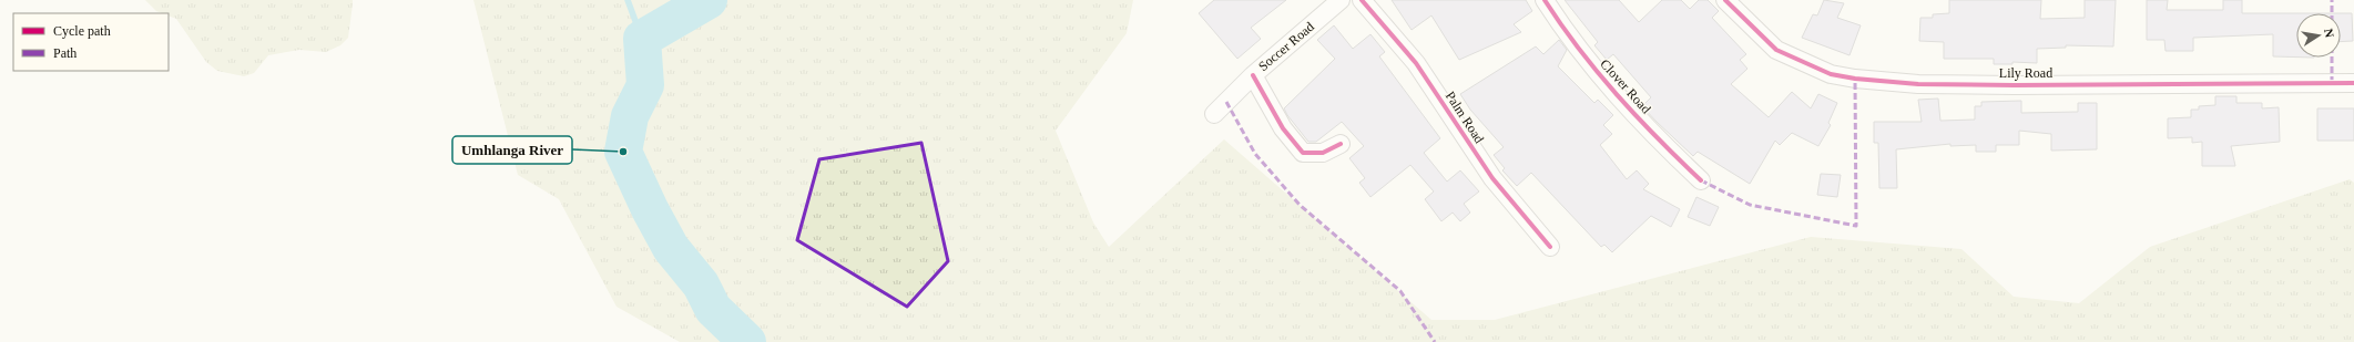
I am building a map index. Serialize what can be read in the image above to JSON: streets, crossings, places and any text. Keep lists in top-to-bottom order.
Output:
{
  "streets": {
    "street": [
      "Soccer Road",
      "Lily Road",
      "Clover Road",
      "Palm Road"
    ]
  },
  "places": ["Umhlanga River"],
  "legend": ["Cycle path", "Path"],
  "north": "right"
}
